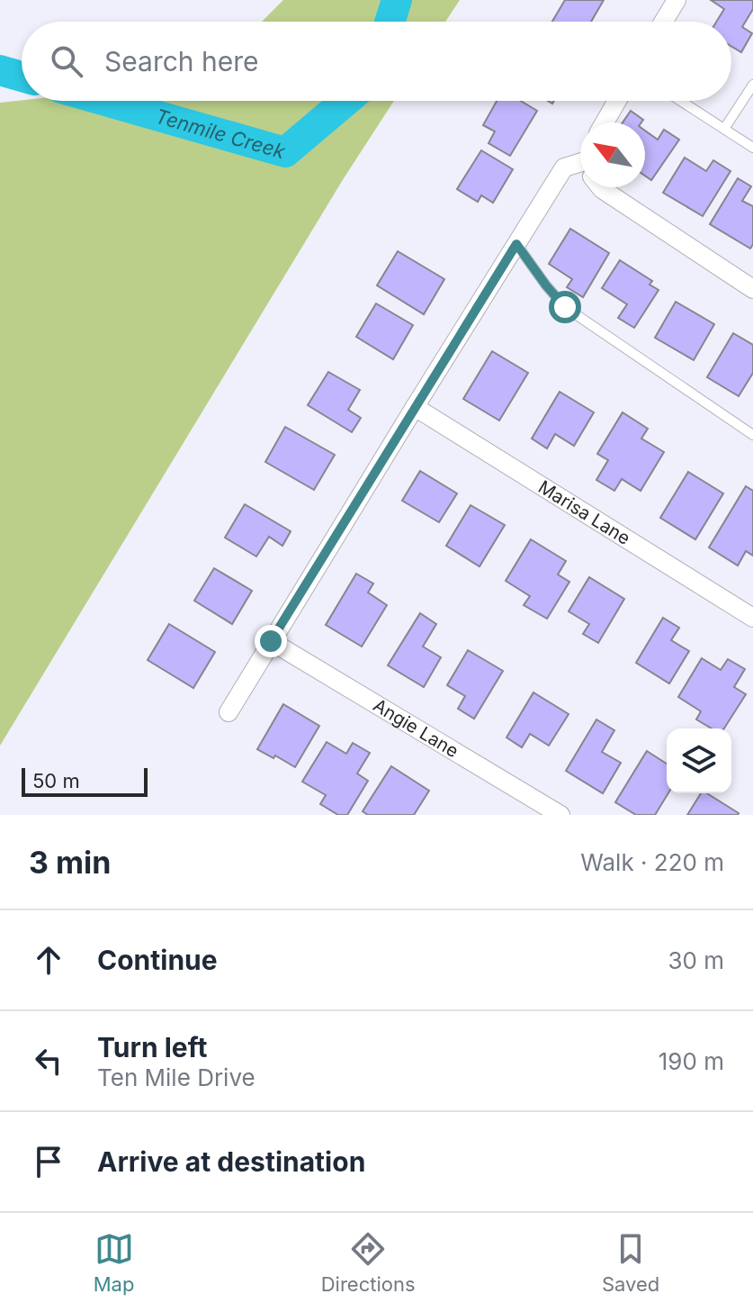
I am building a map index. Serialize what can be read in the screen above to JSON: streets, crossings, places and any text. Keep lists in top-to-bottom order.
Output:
{
  "streets": {
    "street": ["Marisa Lane", "Angie Lane"]
  },
  "water": ["Tenmile Creek"],
  "scale_bar": "50 m",
  "north": "top left",
  "page": {
    "search": "Search here",
    "scale": "50 m",
    "heading": ["3 min", "Walk · 220 m"],
    "list": [
      ["Continue", "30 m"],
      ["Turn left", "Ten Mile Drive", "190 m"],
      "Arrive at destination"
    ],
    "nav": ["Map", "Directions", "Saved"]
  }
}
